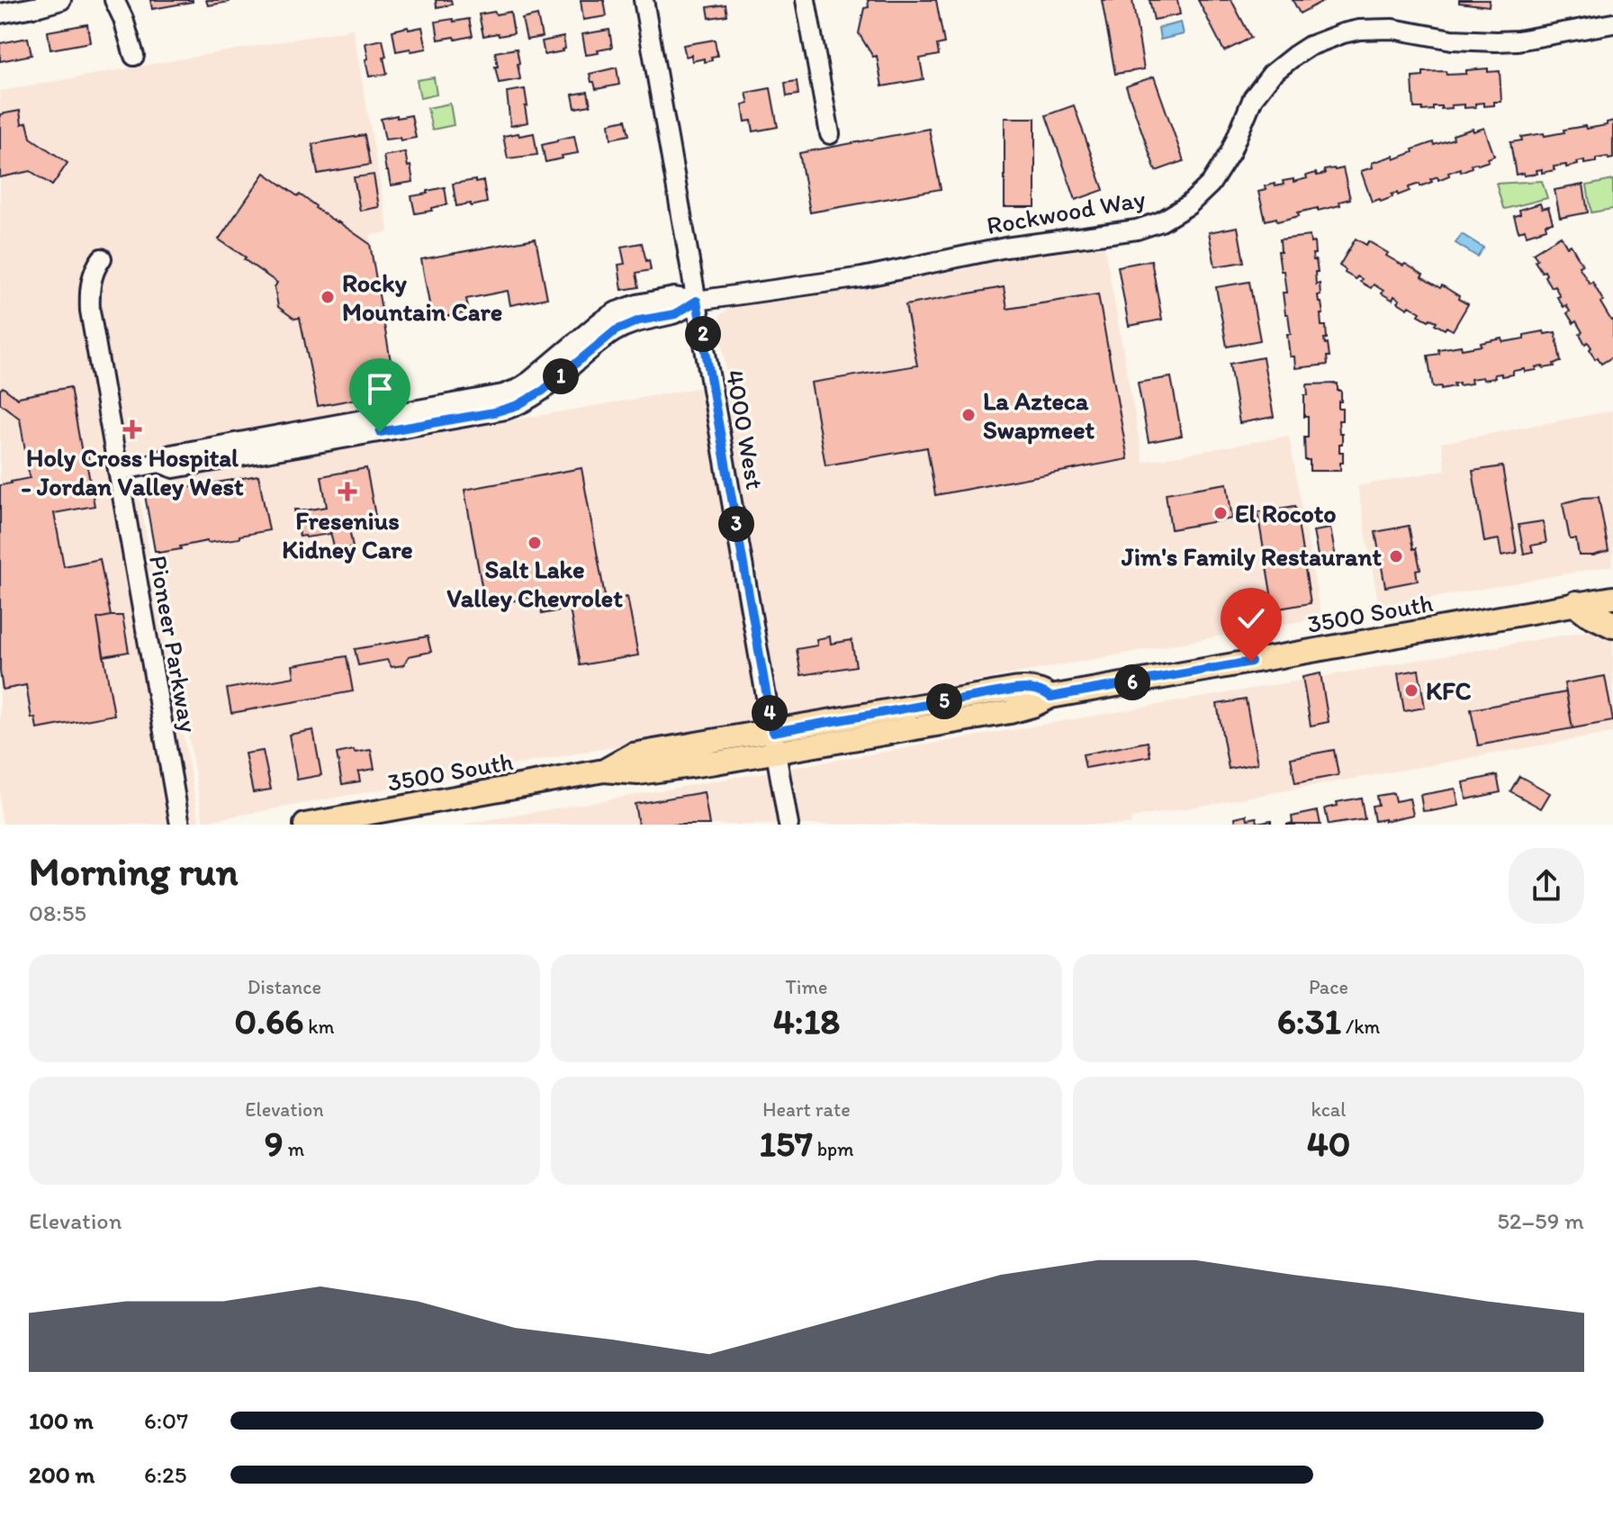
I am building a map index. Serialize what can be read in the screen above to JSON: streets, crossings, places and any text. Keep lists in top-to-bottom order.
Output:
{
  "streets": {
    "main road": ["3500 South"],
    "street": ["Rockwood Way", "4000 West", "Pioneer Parkway"]
  },
  "crossings": [
    ["Rockwood Way", "4000 West"],
    ["4000 West", "3500 South"]
  ],
  "places": {
    "other": [
      "Rocky Mountain Care",
      "La Azteca Swapmeet",
      "El Rocoto",
      "Salt Lake Valley Chevrolet",
      "Jim's Family Restaurant",
      "KFC"
    ],
    "health": ["Holy Cross Hospital - Jordan Valley West", "Fresenius Kidney Care"]
  },
  "page": {
    "pins": [
      "2",
      "1",
      "3",
      "6",
      "5",
      "4"
    ],
    "heading": ["Morning run", "08:55"],
    "stats": [
      ["Distance", "0.66 km"],
      ["Time", "4:18"],
      ["Pace", "6:31 /km"],
      ["Elevation", "9 m"],
      ["Heart rate", "157 bpm"],
      ["kcal", "40"]
    ],
    "chart": ["Elevation", "52–59 m"],
    "list": [
      {
        "name": "100 m",
        "note": "6:07"
      },
      {
        "name": "200 m",
        "note": "6:25"
      }
    ]
  }
}
